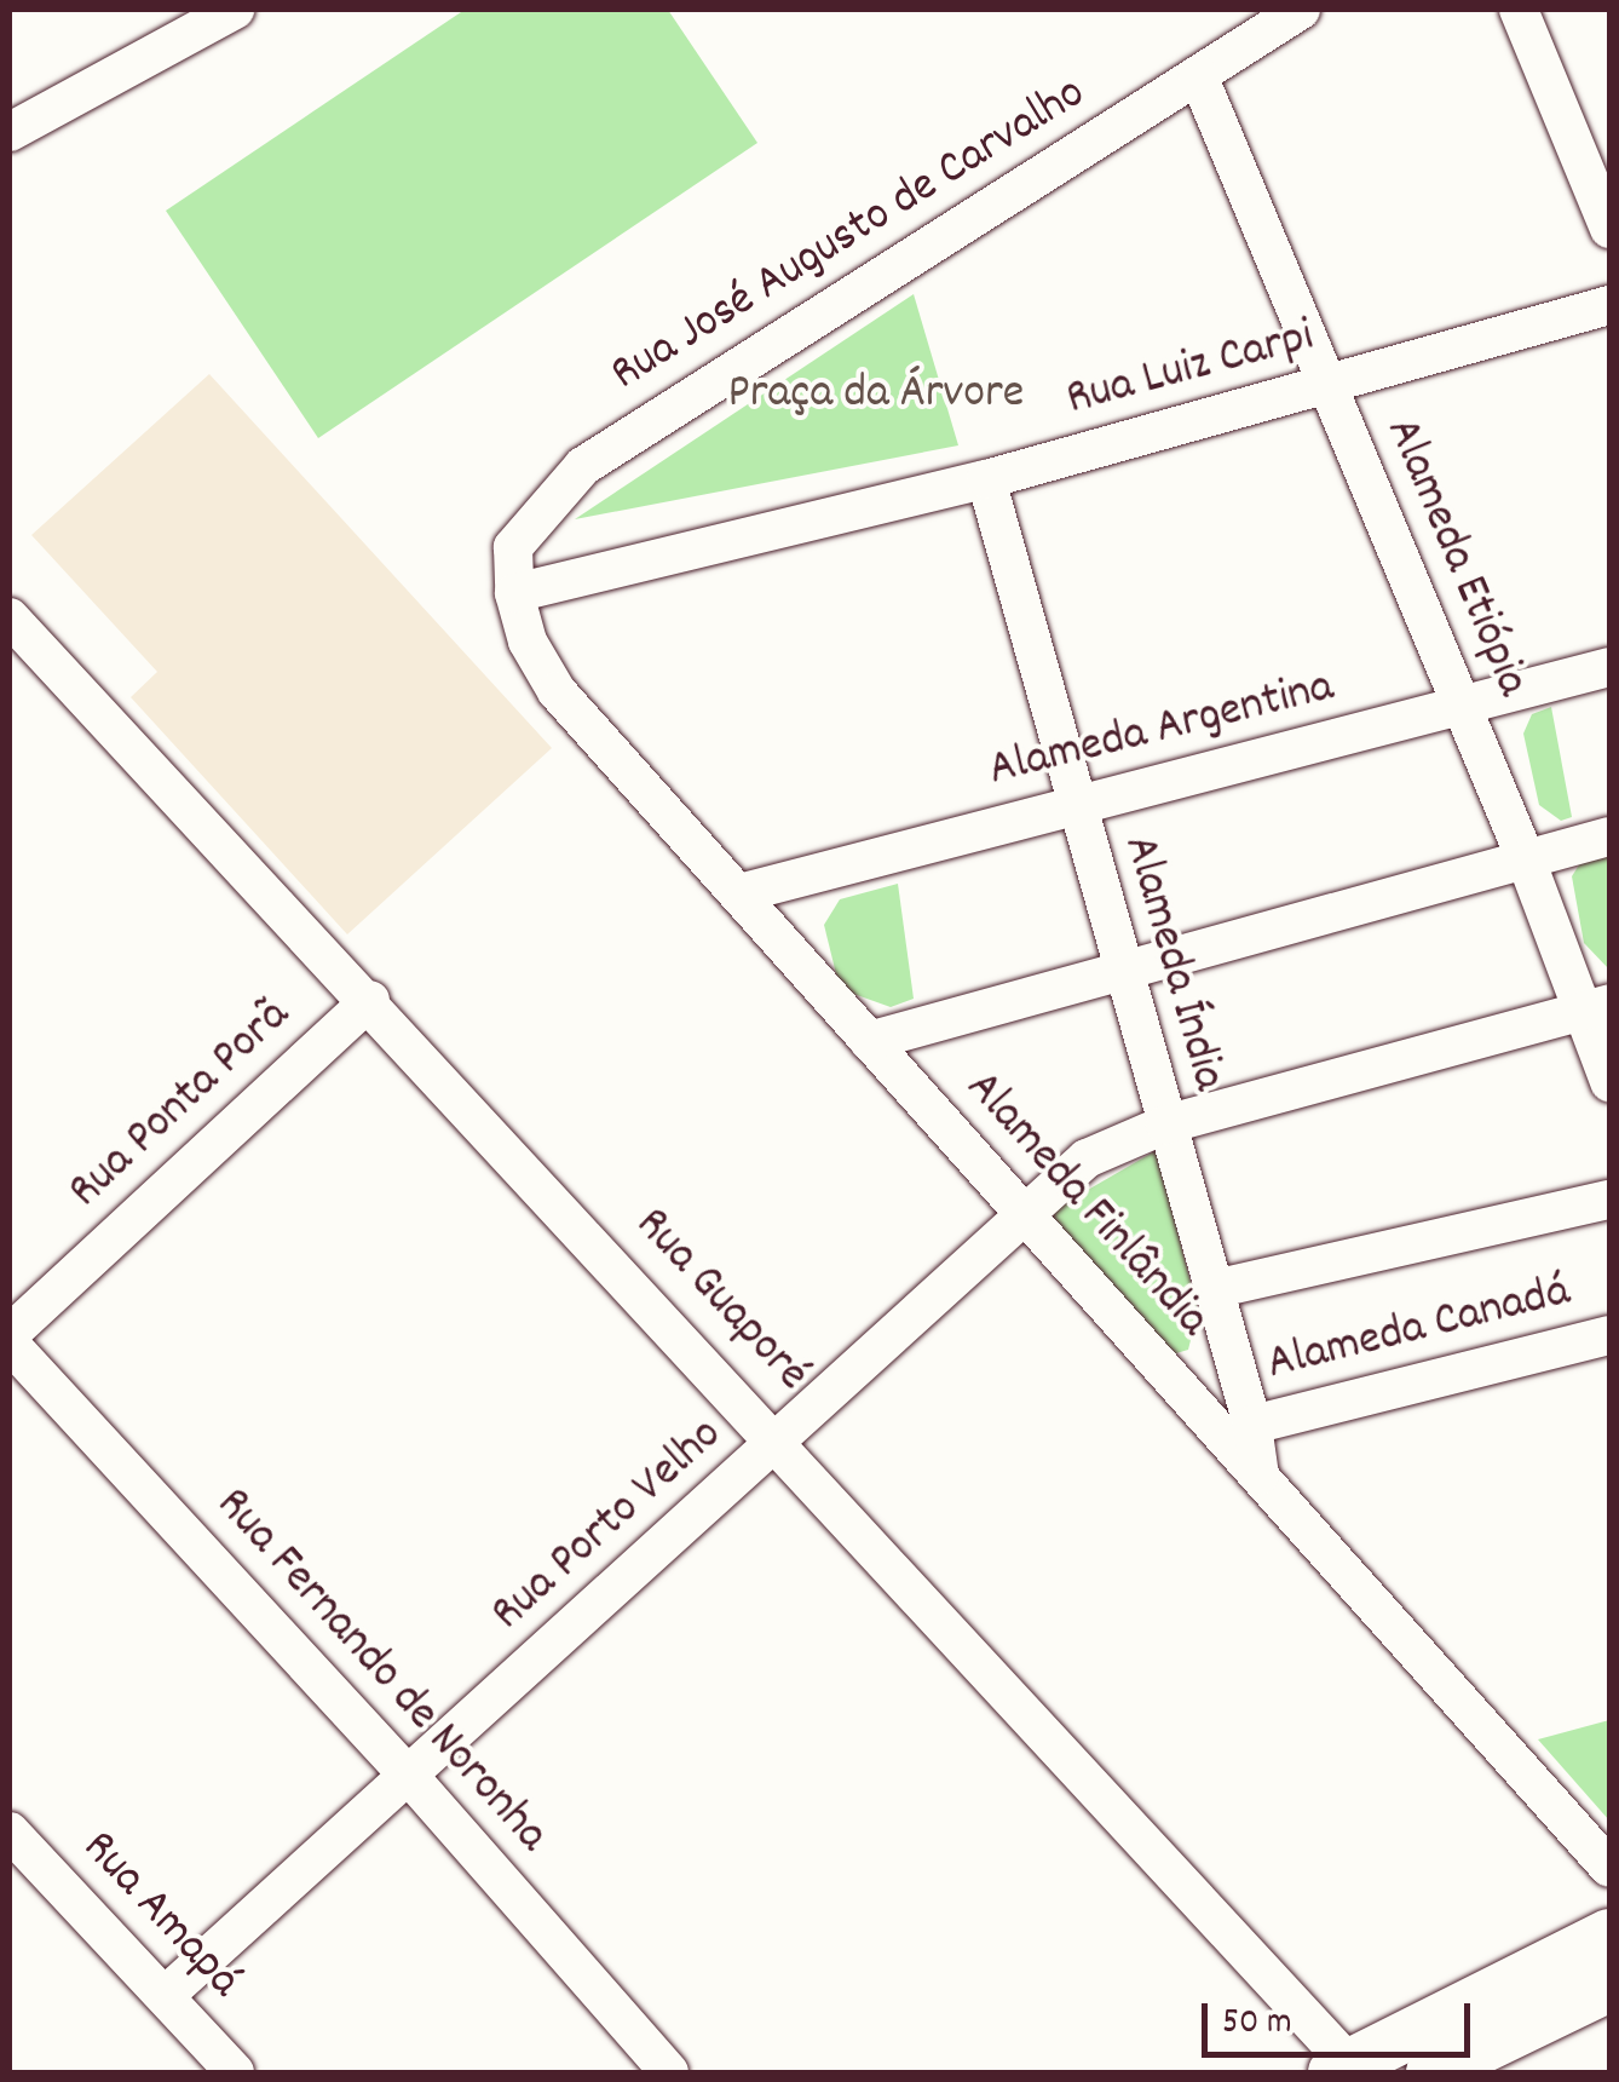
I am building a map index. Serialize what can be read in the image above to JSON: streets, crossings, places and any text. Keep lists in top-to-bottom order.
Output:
{
  "streets": {
    "street": [
      "Rua José Augusto de Carvalho",
      "Rua Luiz Carpi",
      "Alameda Etiópia",
      "Alameda Argentina",
      "Alameda Índia",
      "Rua Ponta Porã",
      "Alameda Finlândia",
      "Rua Guaporé",
      "Alameda Canadá",
      "Rua Porto Velho",
      "Rua Fernando de Noronha",
      "Rua Amapá"
    ]
  },
  "crossings": [
    ["Rua José Augusto de Carvalho", "Rua Luiz Carpi"],
    ["Rua José Augusto de Carvalho", "Alameda Etiópia"],
    ["Rua José Augusto de Carvalho", "Alameda Finlândia"],
    ["Rua Luiz Carpi", "Alameda Etiópia"],
    ["Rua Luiz Carpi", "Alameda Índia"],
    ["Rua Luiz Carpi", "Alameda Finlândia"],
    ["Alameda Etiópia", "Alameda Argentina"],
    ["Alameda Etiópia", "Rua Porto Velho"],
    ["Alameda Argentina", "Alameda Índia"],
    ["Alameda Argentina", "Alameda Finlândia"],
    ["Alameda Índia", "Alameda Finlândia"],
    ["Alameda Índia", "Alameda Canadá"],
    ["Alameda Índia", "Rua Porto Velho"],
    ["Rua Ponta Porã", "Rua Guaporé"],
    ["Rua Ponta Porã", "Rua Fernando de Noronha"],
    ["Alameda Finlândia", "Rua Porto Velho"],
    ["Rua Guaporé", "Rua Porto Velho"],
    ["Rua Porto Velho", "Rua Fernando de Noronha"],
    ["Rua Porto Velho", "Rua Amapá"]
  ],
  "parks": ["Praça da Árvore"],
  "scale_bar": "50 m"
}
